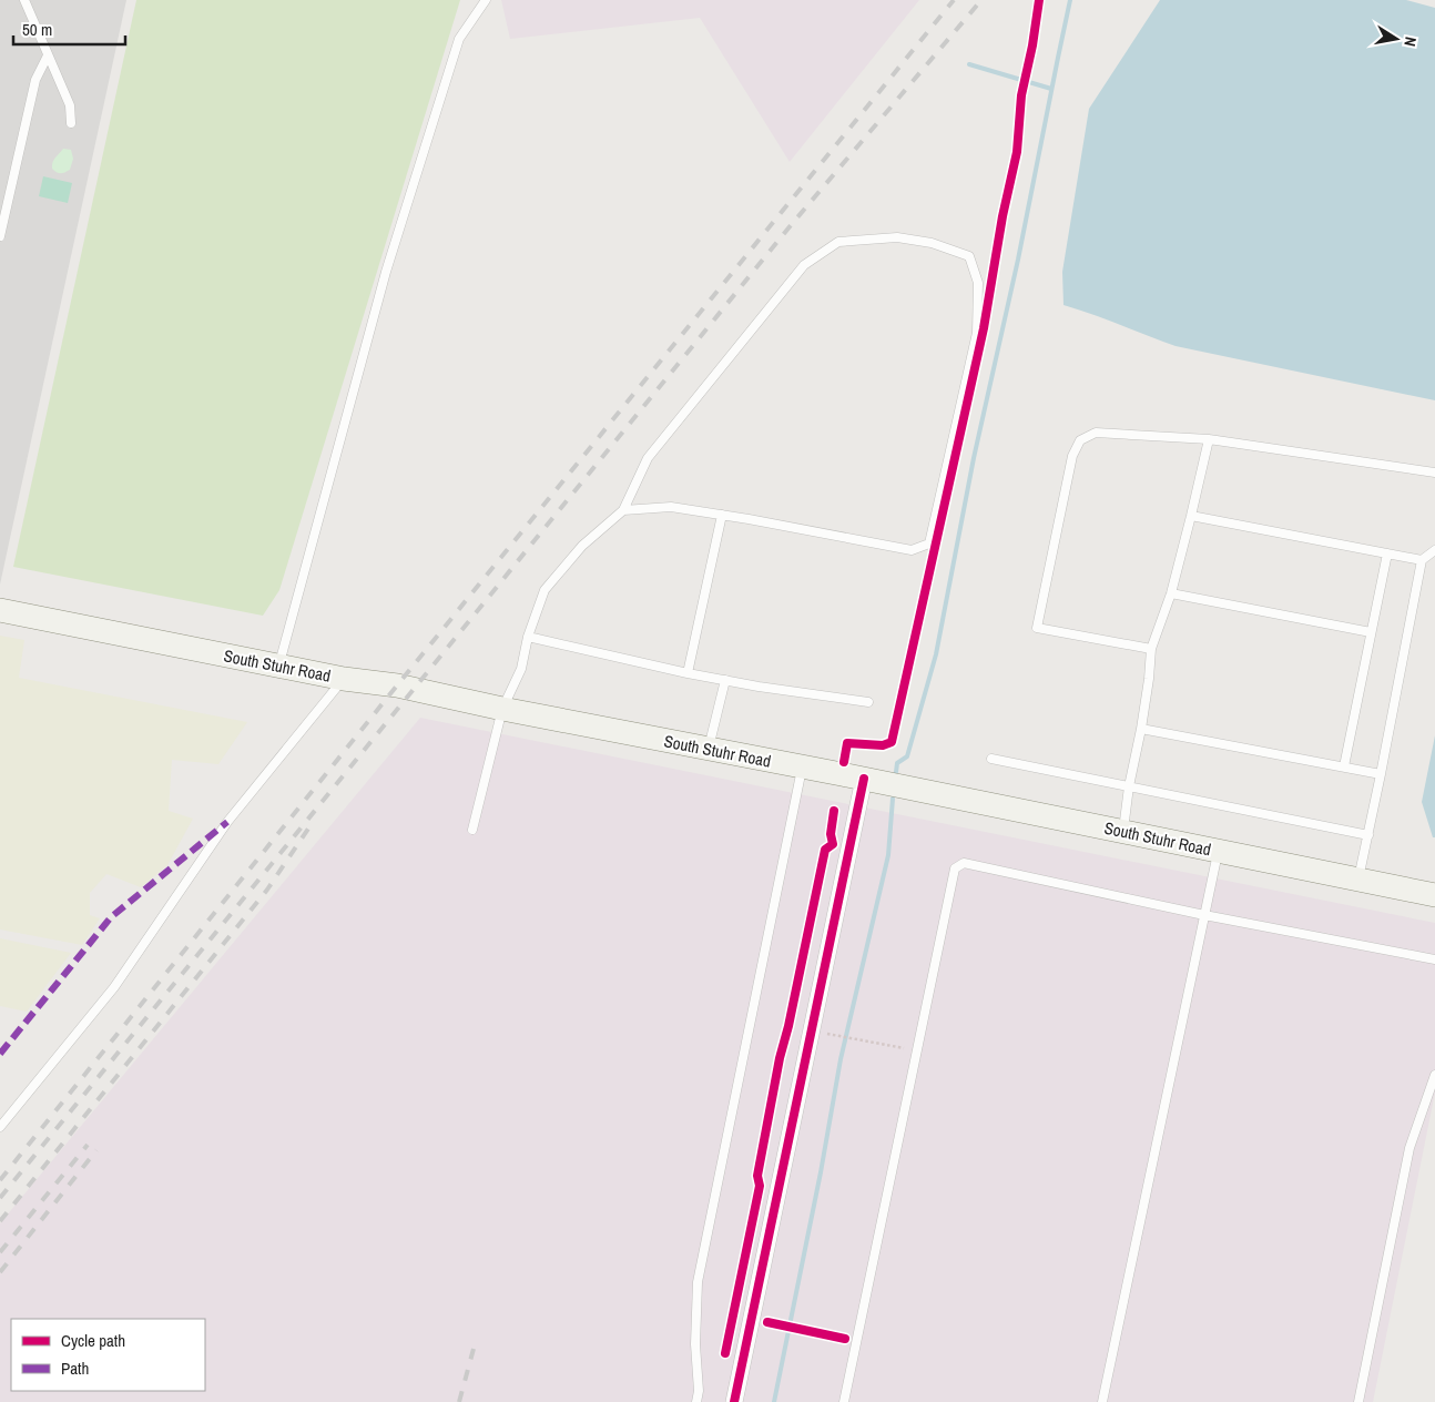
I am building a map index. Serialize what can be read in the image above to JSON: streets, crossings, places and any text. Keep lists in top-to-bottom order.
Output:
{
  "streets": {
    "main road": ["South Stuhr Road"]
  },
  "legend": ["Cycle path", "Path"],
  "scale_bar": "50 m",
  "north": "right"
}
